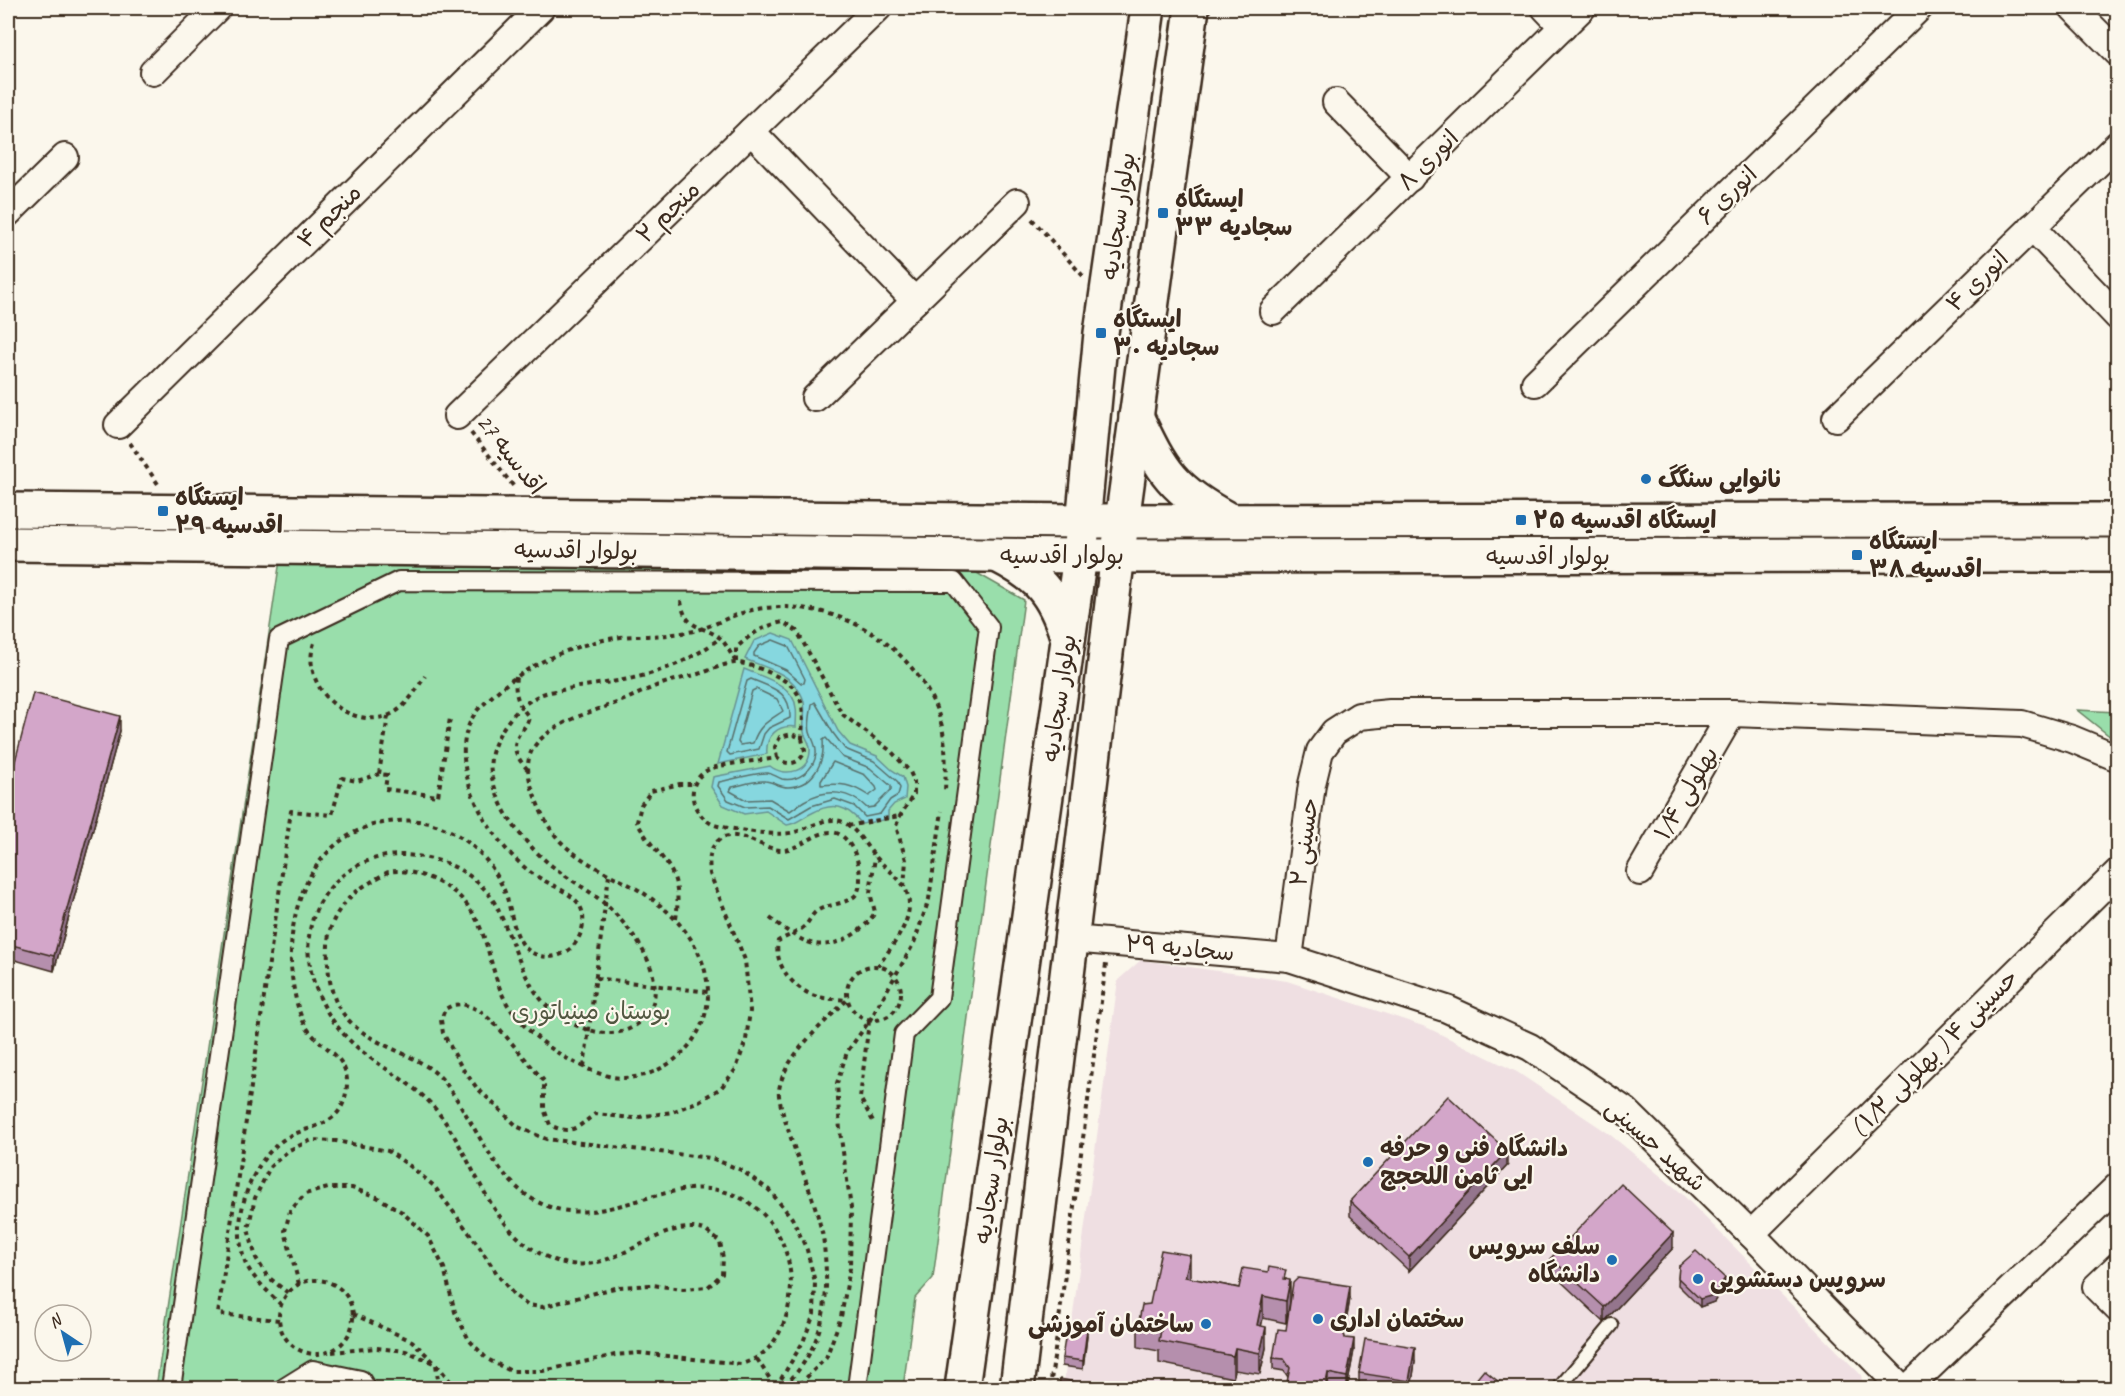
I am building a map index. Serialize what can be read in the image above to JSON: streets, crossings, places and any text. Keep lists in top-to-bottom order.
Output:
{
  "streets": {
    "main road": ["بولوار سجادیه", "بولوار اقدسیه"],
    "street": [
      "انوری ۸",
      "انوری ۶",
      "منجم ۲",
      "منجم ۴",
      "انوری ۴",
      "بهلولی ۱/۴",
      "حسینی ۲",
      "سجادیه ۲۹",
      "حسینی ۴ ( بهلولی ۱/۲ )",
      "شهید حسینی"
    ],
    "path": ["اقدسیه 27"]
  },
  "crossings": [
    ["منجم ۲", "اقدسیه 27"],
    ["بولوار سجادیه", "بولوار اقدسیه"],
    ["بولوار سجادیه", "سجادیه ۲۹"],
    ["اقدسیه 27", "بولوار اقدسیه"],
    ["بهلولی ۱/۴", "حسینی ۲"],
    ["حسینی ۲", "سجادیه ۲۹"],
    ["حسینی ۲", "شهید حسینی"],
    ["سجادیه ۲۹", "شهید حسینی"],
    ["حسینی ۴ ( بهلولی ۱/۲ )", "شهید حسینی"]
  ],
  "parks": ["بوستان مینیاتوری"],
  "places": {
    "transit": [
      "ایستگاه سجادیه ۳۳",
      "ایستگاه سجادیه ۳۰",
      "ایستگاه اقدسیه ۲۹",
      "ایستگاه اقدسیه ۲۵",
      "ایستگاه اقدسیه ۳۸"
    ],
    "other": [
      "نانوایی سنگگ",
      "دانشگاه فنی و حرفه ایی ثامن اللحجج",
      "سلف سرویس دانشگاه",
      "سرویس دستشویی",
      "سختمان اداری",
      "ساختمان آموزشی"
    ]
  },
  "north": "top left"
}
